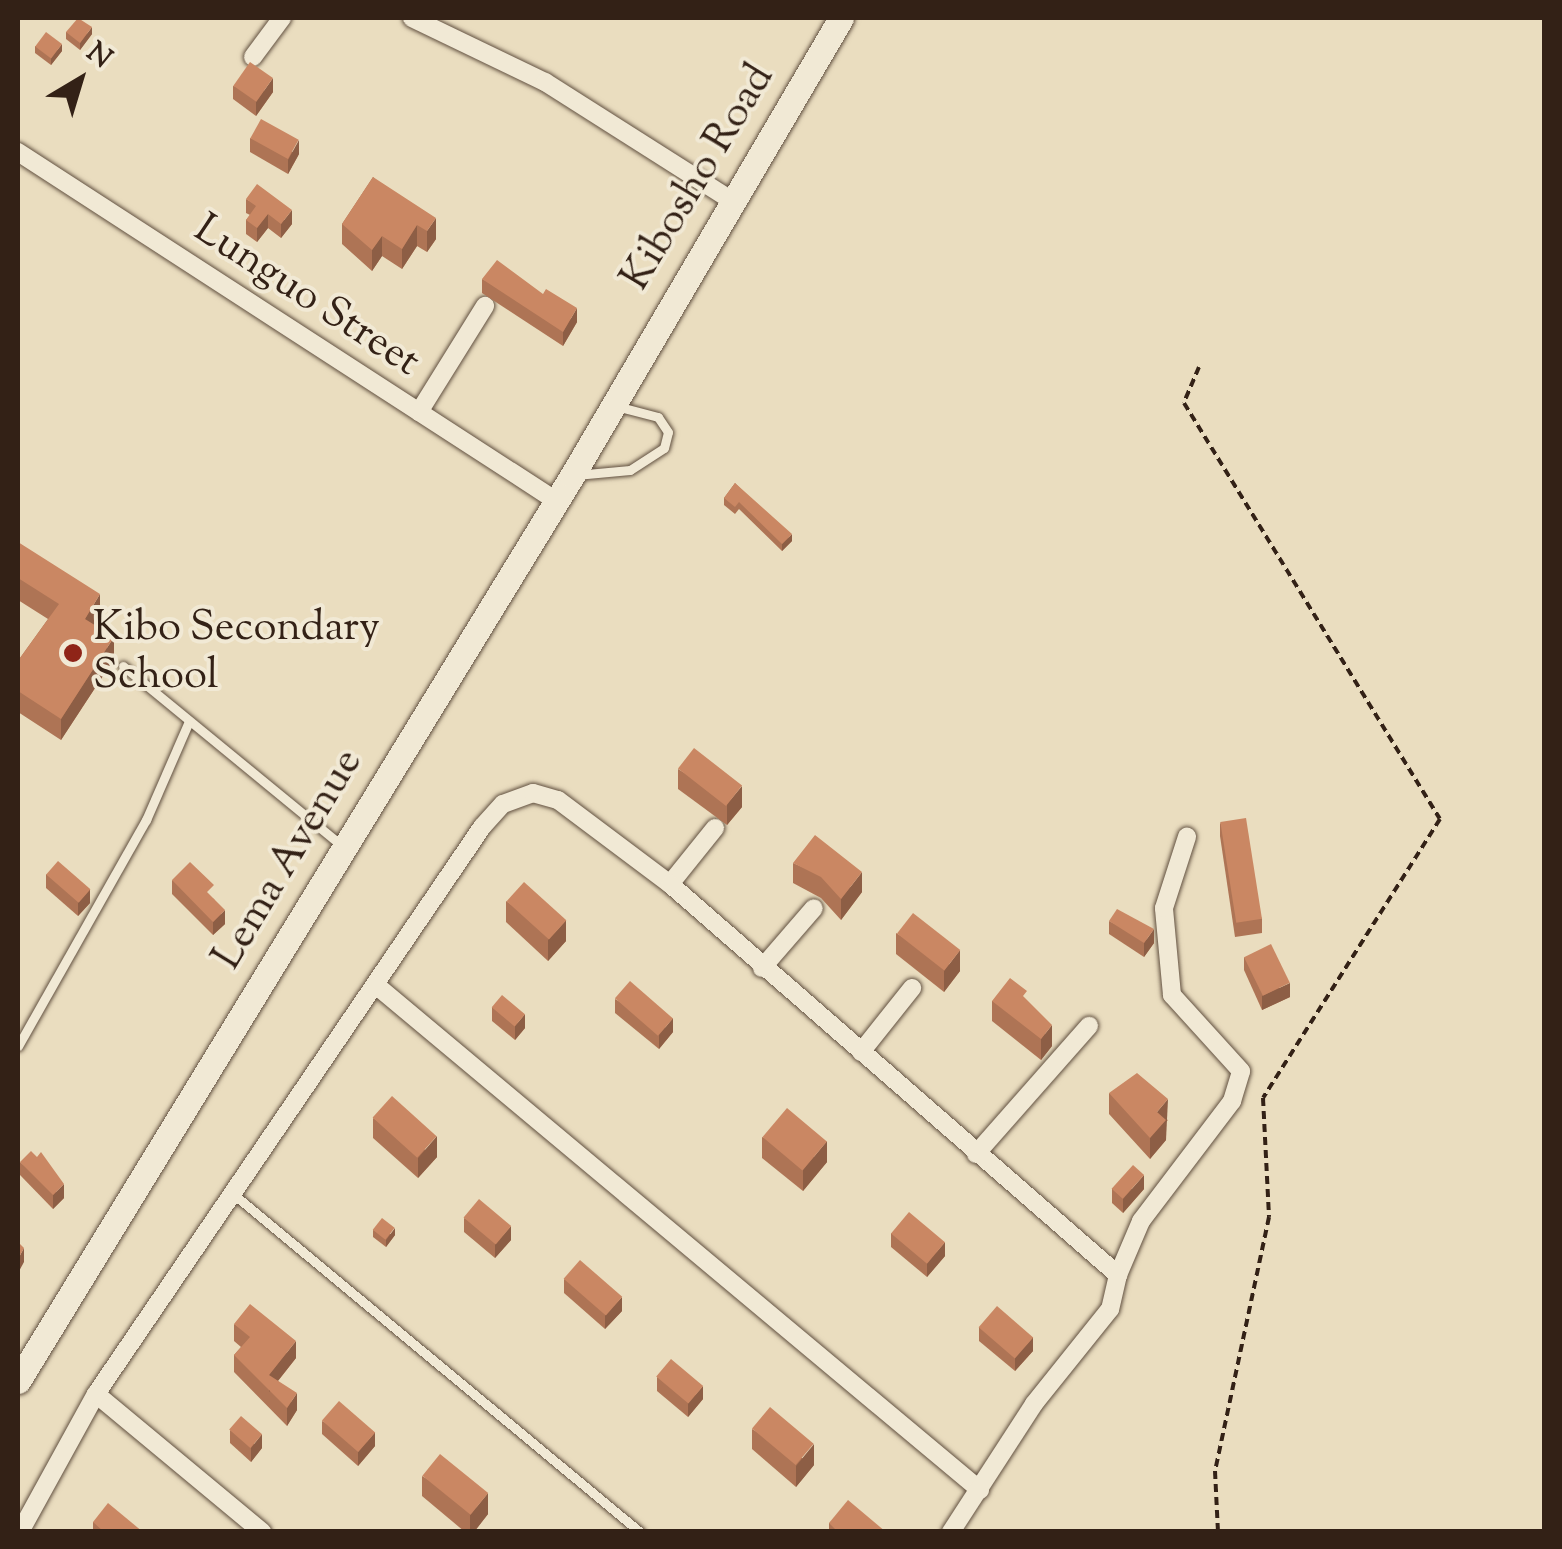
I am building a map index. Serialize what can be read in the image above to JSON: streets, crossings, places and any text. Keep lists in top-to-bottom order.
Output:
{
  "streets": {
    "main road": ["Kibosho Road", "Lema Avenue"],
    "street": ["Lunguo Street"]
  },
  "crossings": [
    ["Kibosho Road", "Lema Avenue"],
    ["Lunguo Street", "Lema Avenue"]
  ],
  "places": ["Kibo Secondary School"],
  "north": "top right"
}
